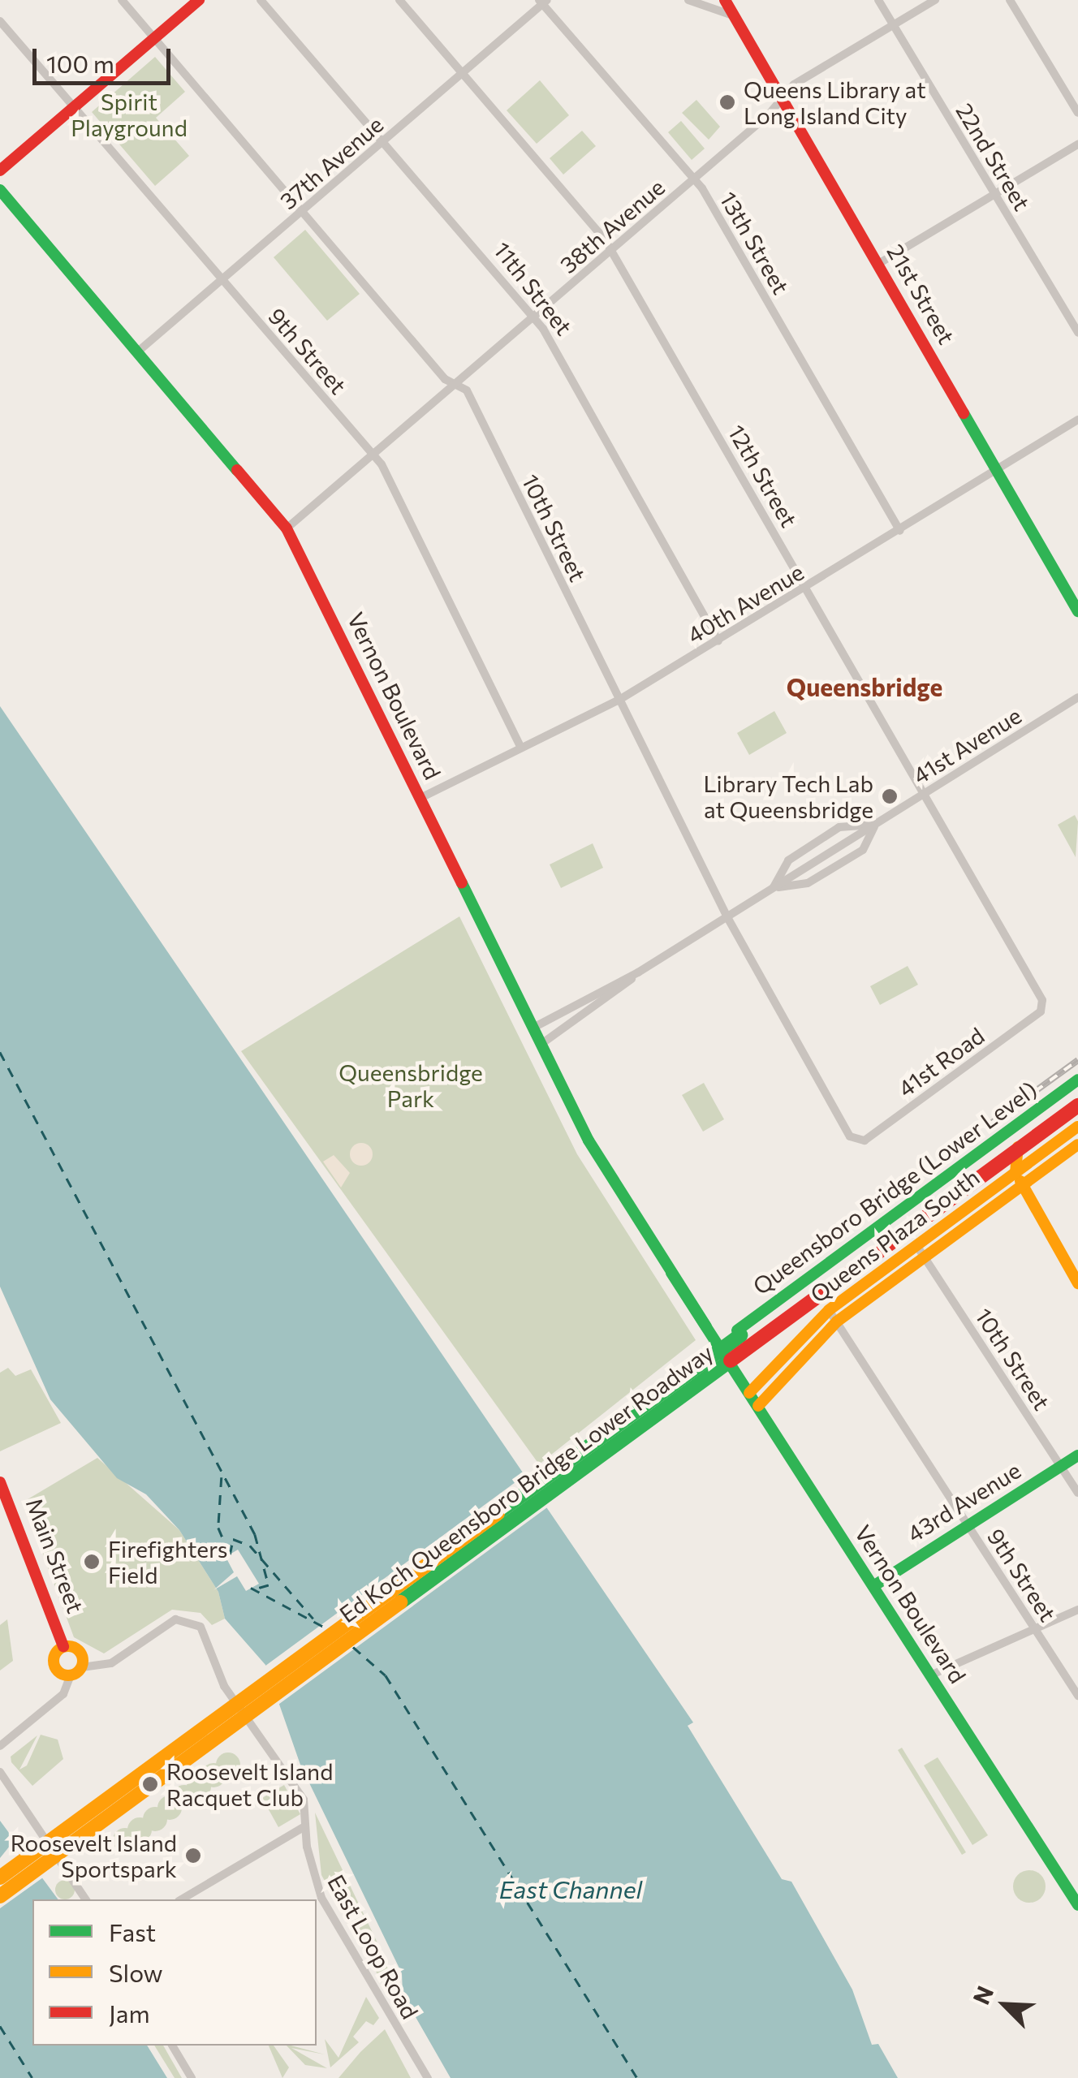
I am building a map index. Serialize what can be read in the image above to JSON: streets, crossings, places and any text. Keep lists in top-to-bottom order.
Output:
{
  "streets": {
    "main road": [
      "21st Street",
      "Vernon Boulevard",
      "Queensboro Bridge (Lower Level)",
      "Queens Plaza South",
      "Ed Koch Queensboro Bridge Lower Roadway",
      "43rd Avenue",
      "Main Street"
    ],
    "street": [
      "22nd Street",
      "37th Avenue",
      "38th Avenue",
      "13th Street",
      "11th Street",
      "9th Street",
      "12th Street",
      "10th Street",
      "40th Avenue",
      "41st Avenue",
      "41st Road",
      "East Loop Road"
    ]
  },
  "crossings": [
    ["22nd Street", "38th Avenue"],
    ["37th Avenue", "13th Street"],
    ["37th Avenue", "11th Street"],
    ["37th Avenue", "9th Street"],
    ["37th Avenue", "12th Street"],
    ["37th Avenue", "10th Street"],
    ["37th Avenue", "Vernon Boulevard"],
    ["38th Avenue", "13th Street"],
    ["38th Avenue", "11th Street"],
    ["38th Avenue", "21st Street"],
    ["38th Avenue", "9th Street"],
    ["38th Avenue", "12th Street"],
    ["38th Avenue", "10th Street"],
    ["38th Avenue", "Vernon Boulevard"],
    ["13th Street", "40th Avenue"],
    ["11th Street", "40th Avenue"],
    ["21st Street", "40th Avenue"],
    ["9th Street", "40th Avenue"],
    ["9th Street", "Queens Plaza South"],
    ["9th Street", "43rd Avenue"],
    ["12th Street", "40th Avenue"],
    ["12th Street", "41st Avenue"],
    ["12th Street", "41st Road"],
    ["10th Street", "40th Avenue"],
    ["10th Street", "41st Avenue"],
    ["10th Street", "41st Road"],
    ["10th Street", "Queens Plaza South"],
    ["10th Street", "43rd Avenue"],
    ["40th Avenue", "Vernon Boulevard"],
    ["Vernon Boulevard", "41st Avenue"],
    ["Vernon Boulevard", "Queens Plaza South"],
    ["Vernon Boulevard", "43rd Avenue"],
    ["Main Street", "East Loop Road"]
  ],
  "districts": ["Queensbridge"],
  "water": ["East Channel"],
  "parks": ["Spirit Playground", "Queensbridge Park"],
  "places": [
    "Queens Library at Long Island City",
    "Library Tech Lab at Queensbridge",
    "Firefighters Field",
    "Roosevelt Island Racquet Club",
    "Roosevelt Island Sportspark"
  ],
  "legend": ["Fast", "Slow", "Jam"],
  "scale_bar": "100 m",
  "north": "top left"
}
